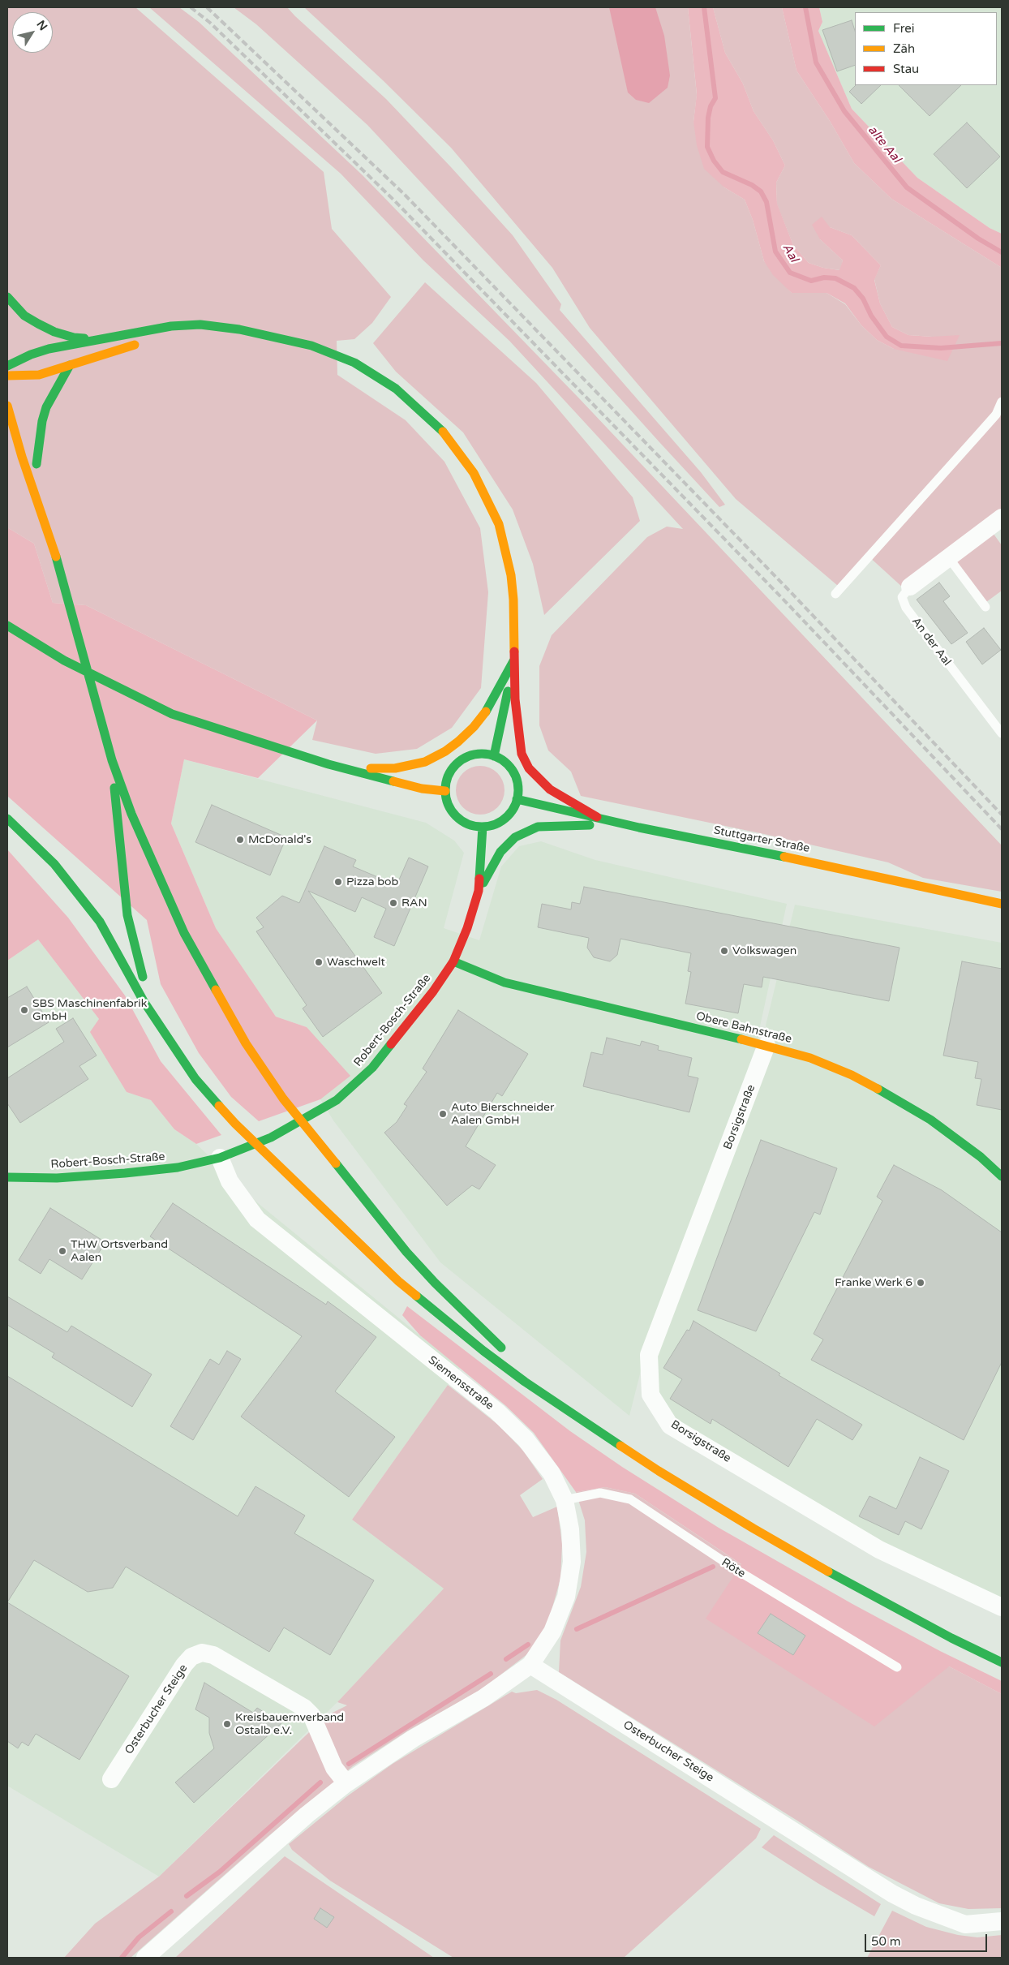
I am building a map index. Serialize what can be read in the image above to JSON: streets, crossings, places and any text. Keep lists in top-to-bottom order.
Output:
{
  "streets": {
    "main road": ["Stuttgarter Straße", "Robert-Bosch-Straße", "Obere Bahnstraße"],
    "street": [
      "An der Aal",
      "Borsigstraße",
      "Siemensstraße",
      "Osterbucher Steige"
    ],
    "lane": ["Röte"]
  },
  "crossings": [
    ["Stuttgarter Straße", "Robert-Bosch-Straße"],
    ["Robert-Bosch-Straße", "Obere Bahnstraße"],
    ["Robert-Bosch-Straße", "Siemensstraße"],
    ["Obere Bahnstraße", "Borsigstraße"],
    ["Siemensstraße", "Röte"],
    ["Siemensstraße", "Osterbucher Steige"]
  ],
  "water": ["alte Aal", "Aal"],
  "places": [
    "McDonald's",
    "Pizza bob",
    "RAN",
    "Volkswagen",
    "Waschwelt",
    "SBS Maschinenfabrik GmbH",
    "Auto Bierschneider Aalen GmbH",
    "THW Ortsverband Aalen",
    "Franke Werk 6",
    "Kreisbauernverband Ostalb e.V."
  ],
  "legend": ["Frei", "Zäh", "Stau"],
  "scale_bar": "50 m",
  "north": "top right"
}
